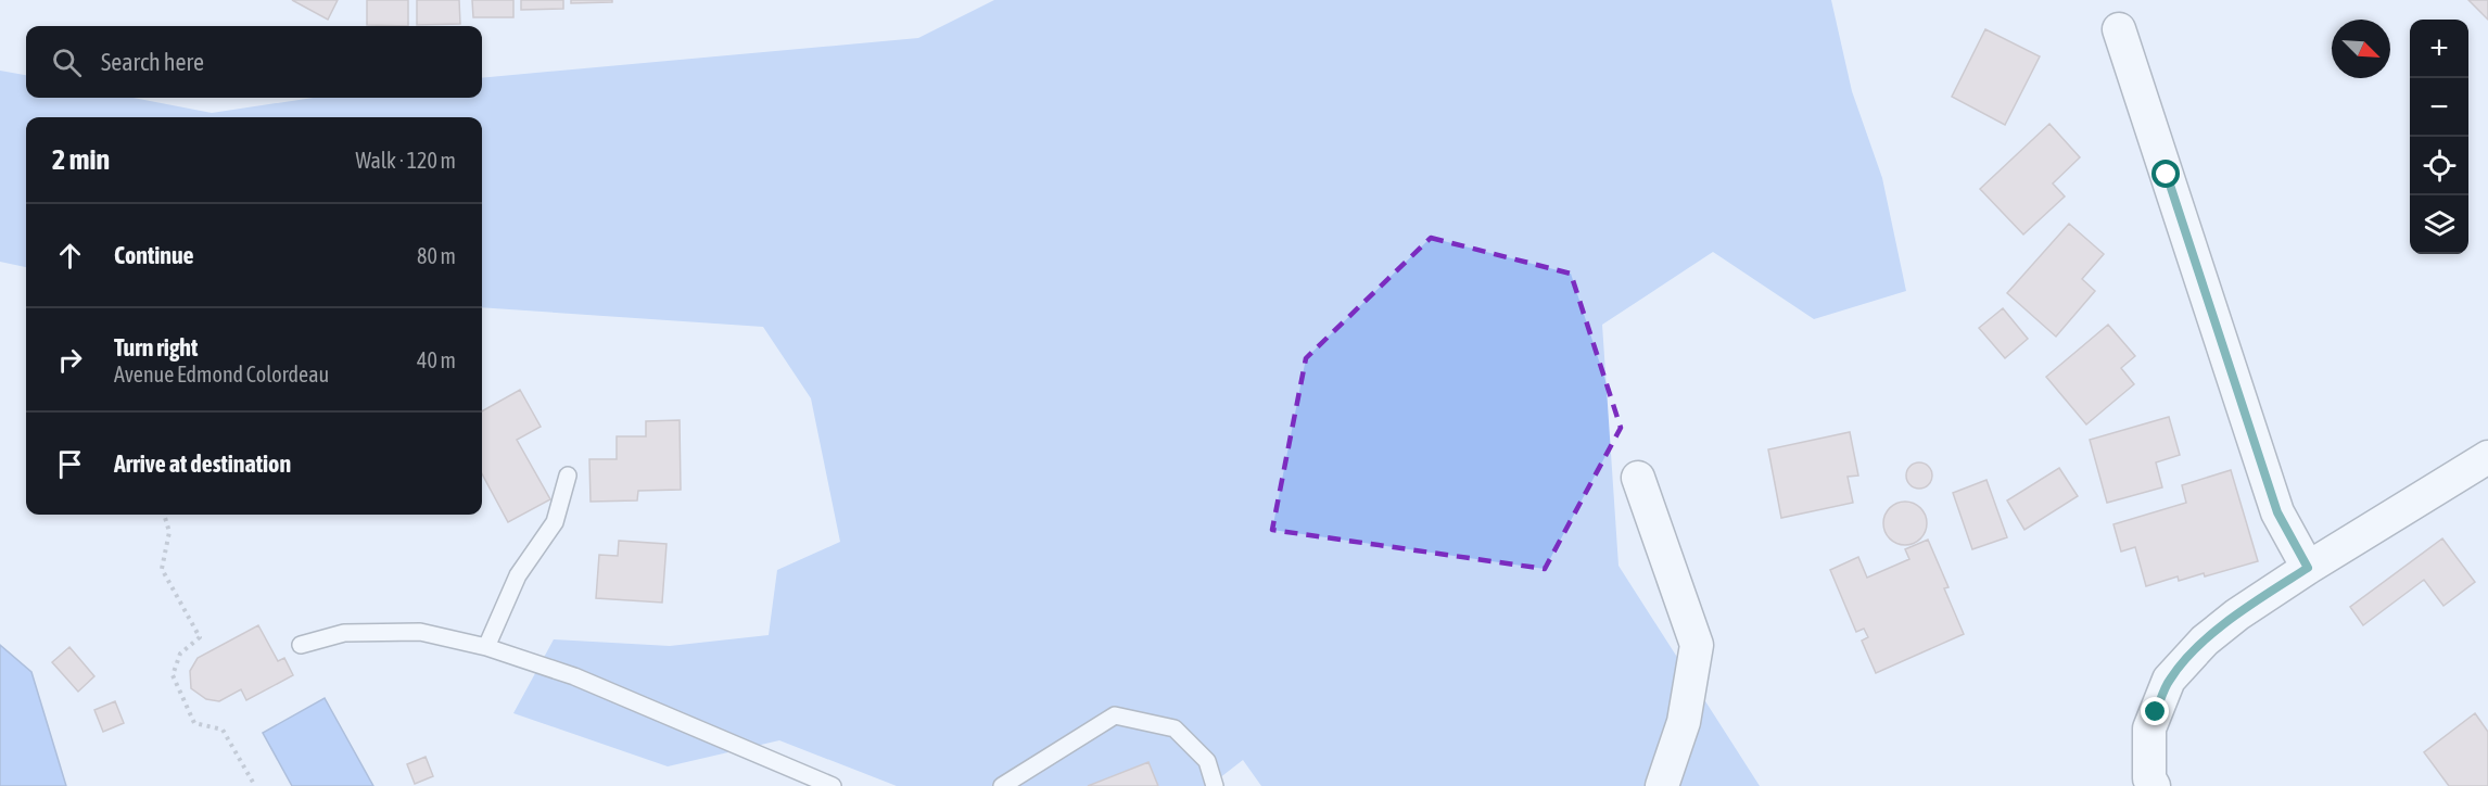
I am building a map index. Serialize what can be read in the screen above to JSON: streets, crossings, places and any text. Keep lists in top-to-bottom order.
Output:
{
  "north": "bottom right",
  "page": {
    "map_buttons": ["+", "−"],
    "search": "Search here",
    "heading": ["2 min", "Walk · 120 m"],
    "list": [
      ["Continue", "80 m"],
      ["Turn right", "Avenue Edmond Colordeau", "40 m"],
      "Arrive at destination"
    ]
  }
}
